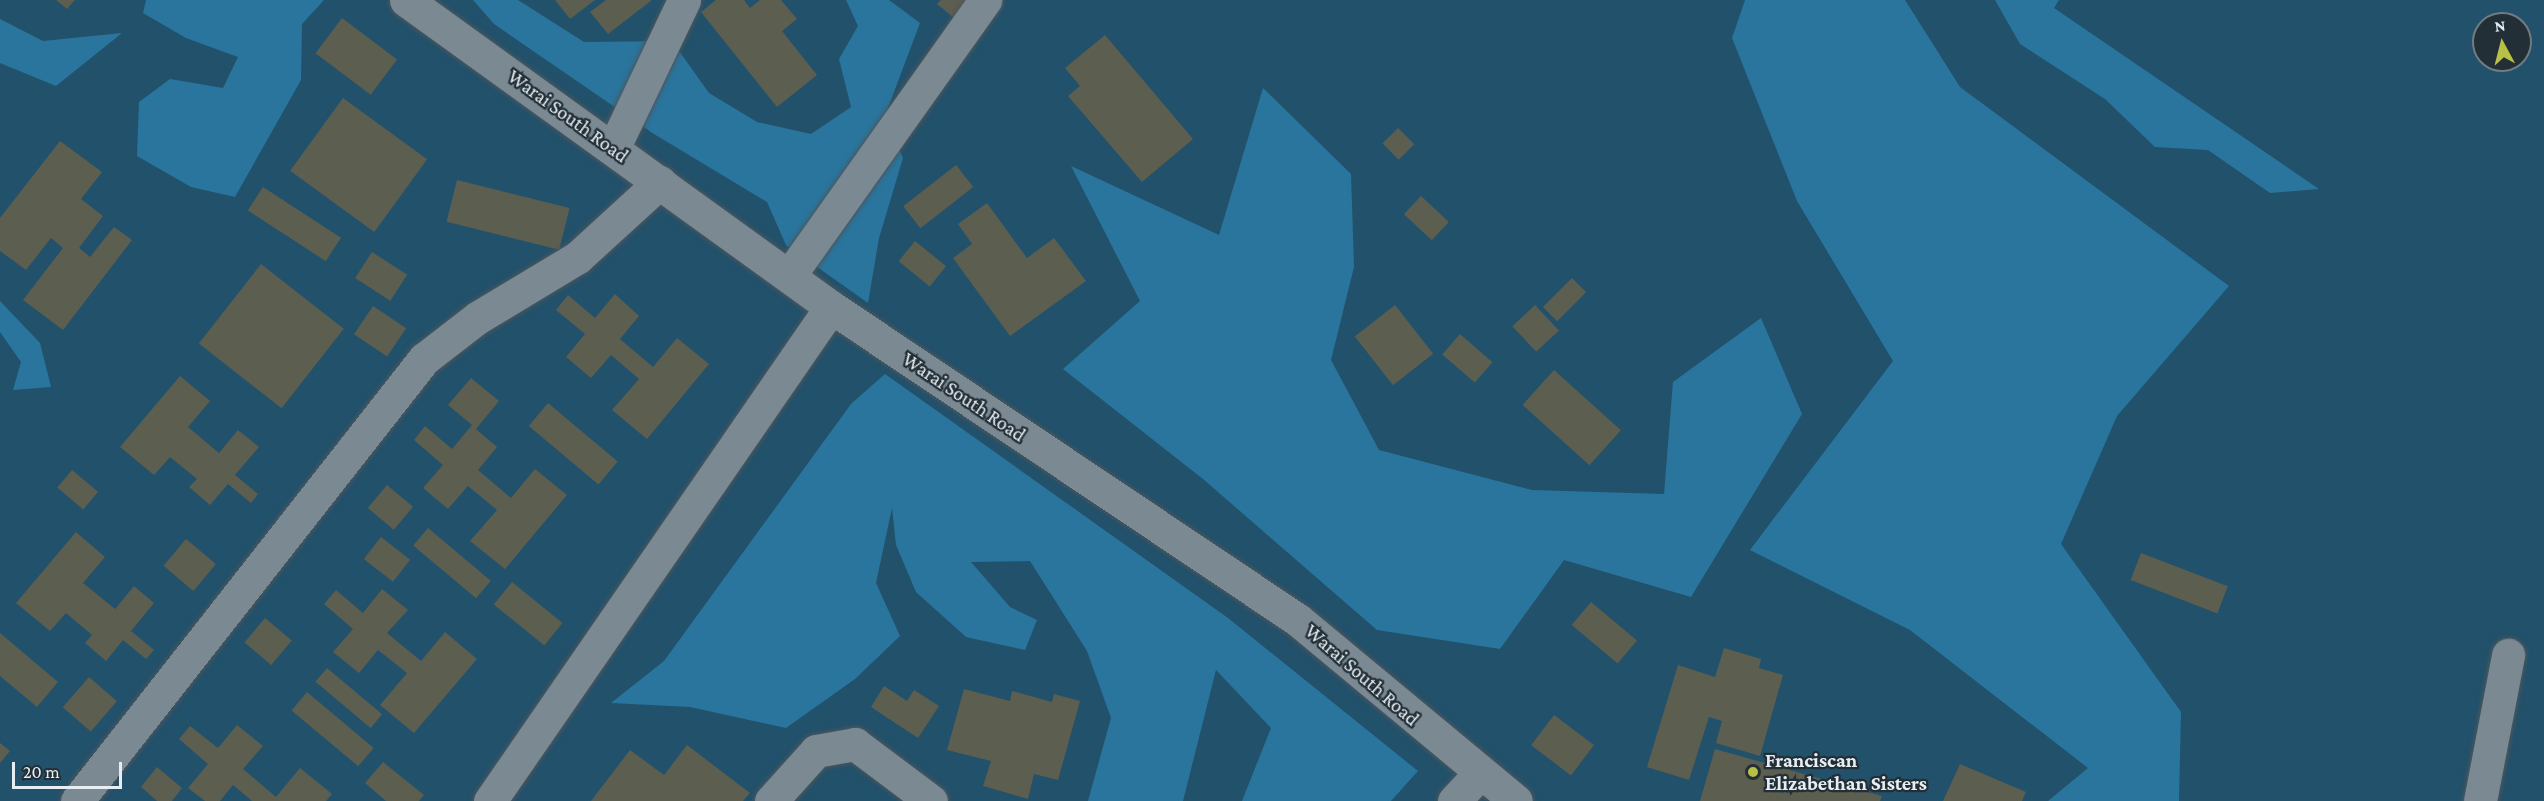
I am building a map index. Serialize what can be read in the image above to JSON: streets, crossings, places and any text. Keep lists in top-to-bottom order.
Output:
{
  "streets": {
    "street": ["Warai South Road"]
  },
  "places": ["Franciscan Elizabethan Sisters"],
  "scale_bar": "20 m",
  "north": "top"
}
